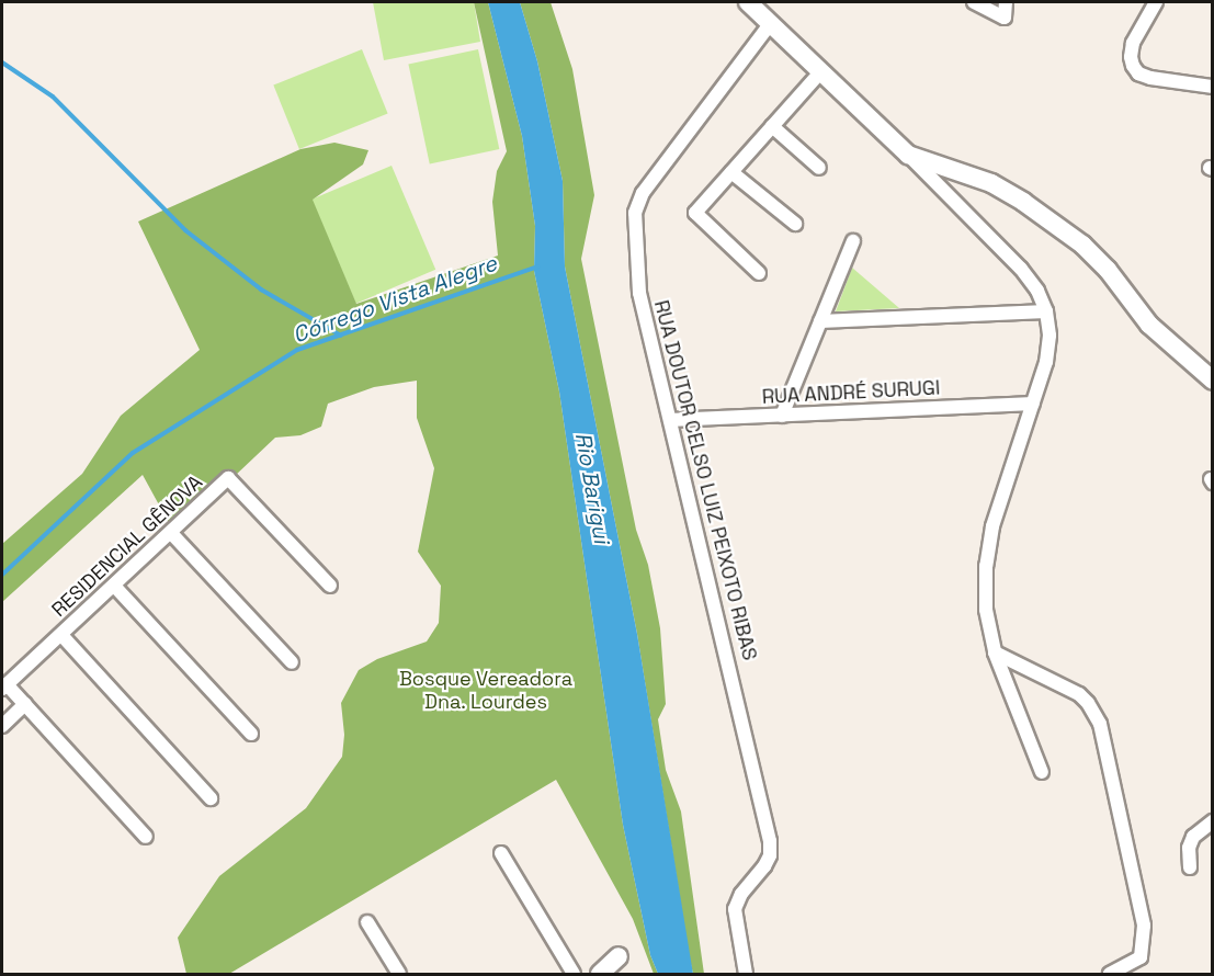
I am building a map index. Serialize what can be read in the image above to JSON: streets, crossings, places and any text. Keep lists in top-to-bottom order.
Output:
{
  "streets": {
    "street": ["RUA ANDRÉ SURUGI", "RUA DOUTOR CELSO LUIZ PEIXOTO RIBAS", "RESIDENCIAL GÊNOVA"]
  },
  "crossings": [
    ["RUA ANDRÉ SURUGI", "RUA DOUTOR CELSO LUIZ PEIXOTO RIBAS"]
  ],
  "water": ["Córrego Vista Alegre", "Rio Barigui"],
  "parks": ["Bosque Vereadora Dna. Lourdes"]
}
